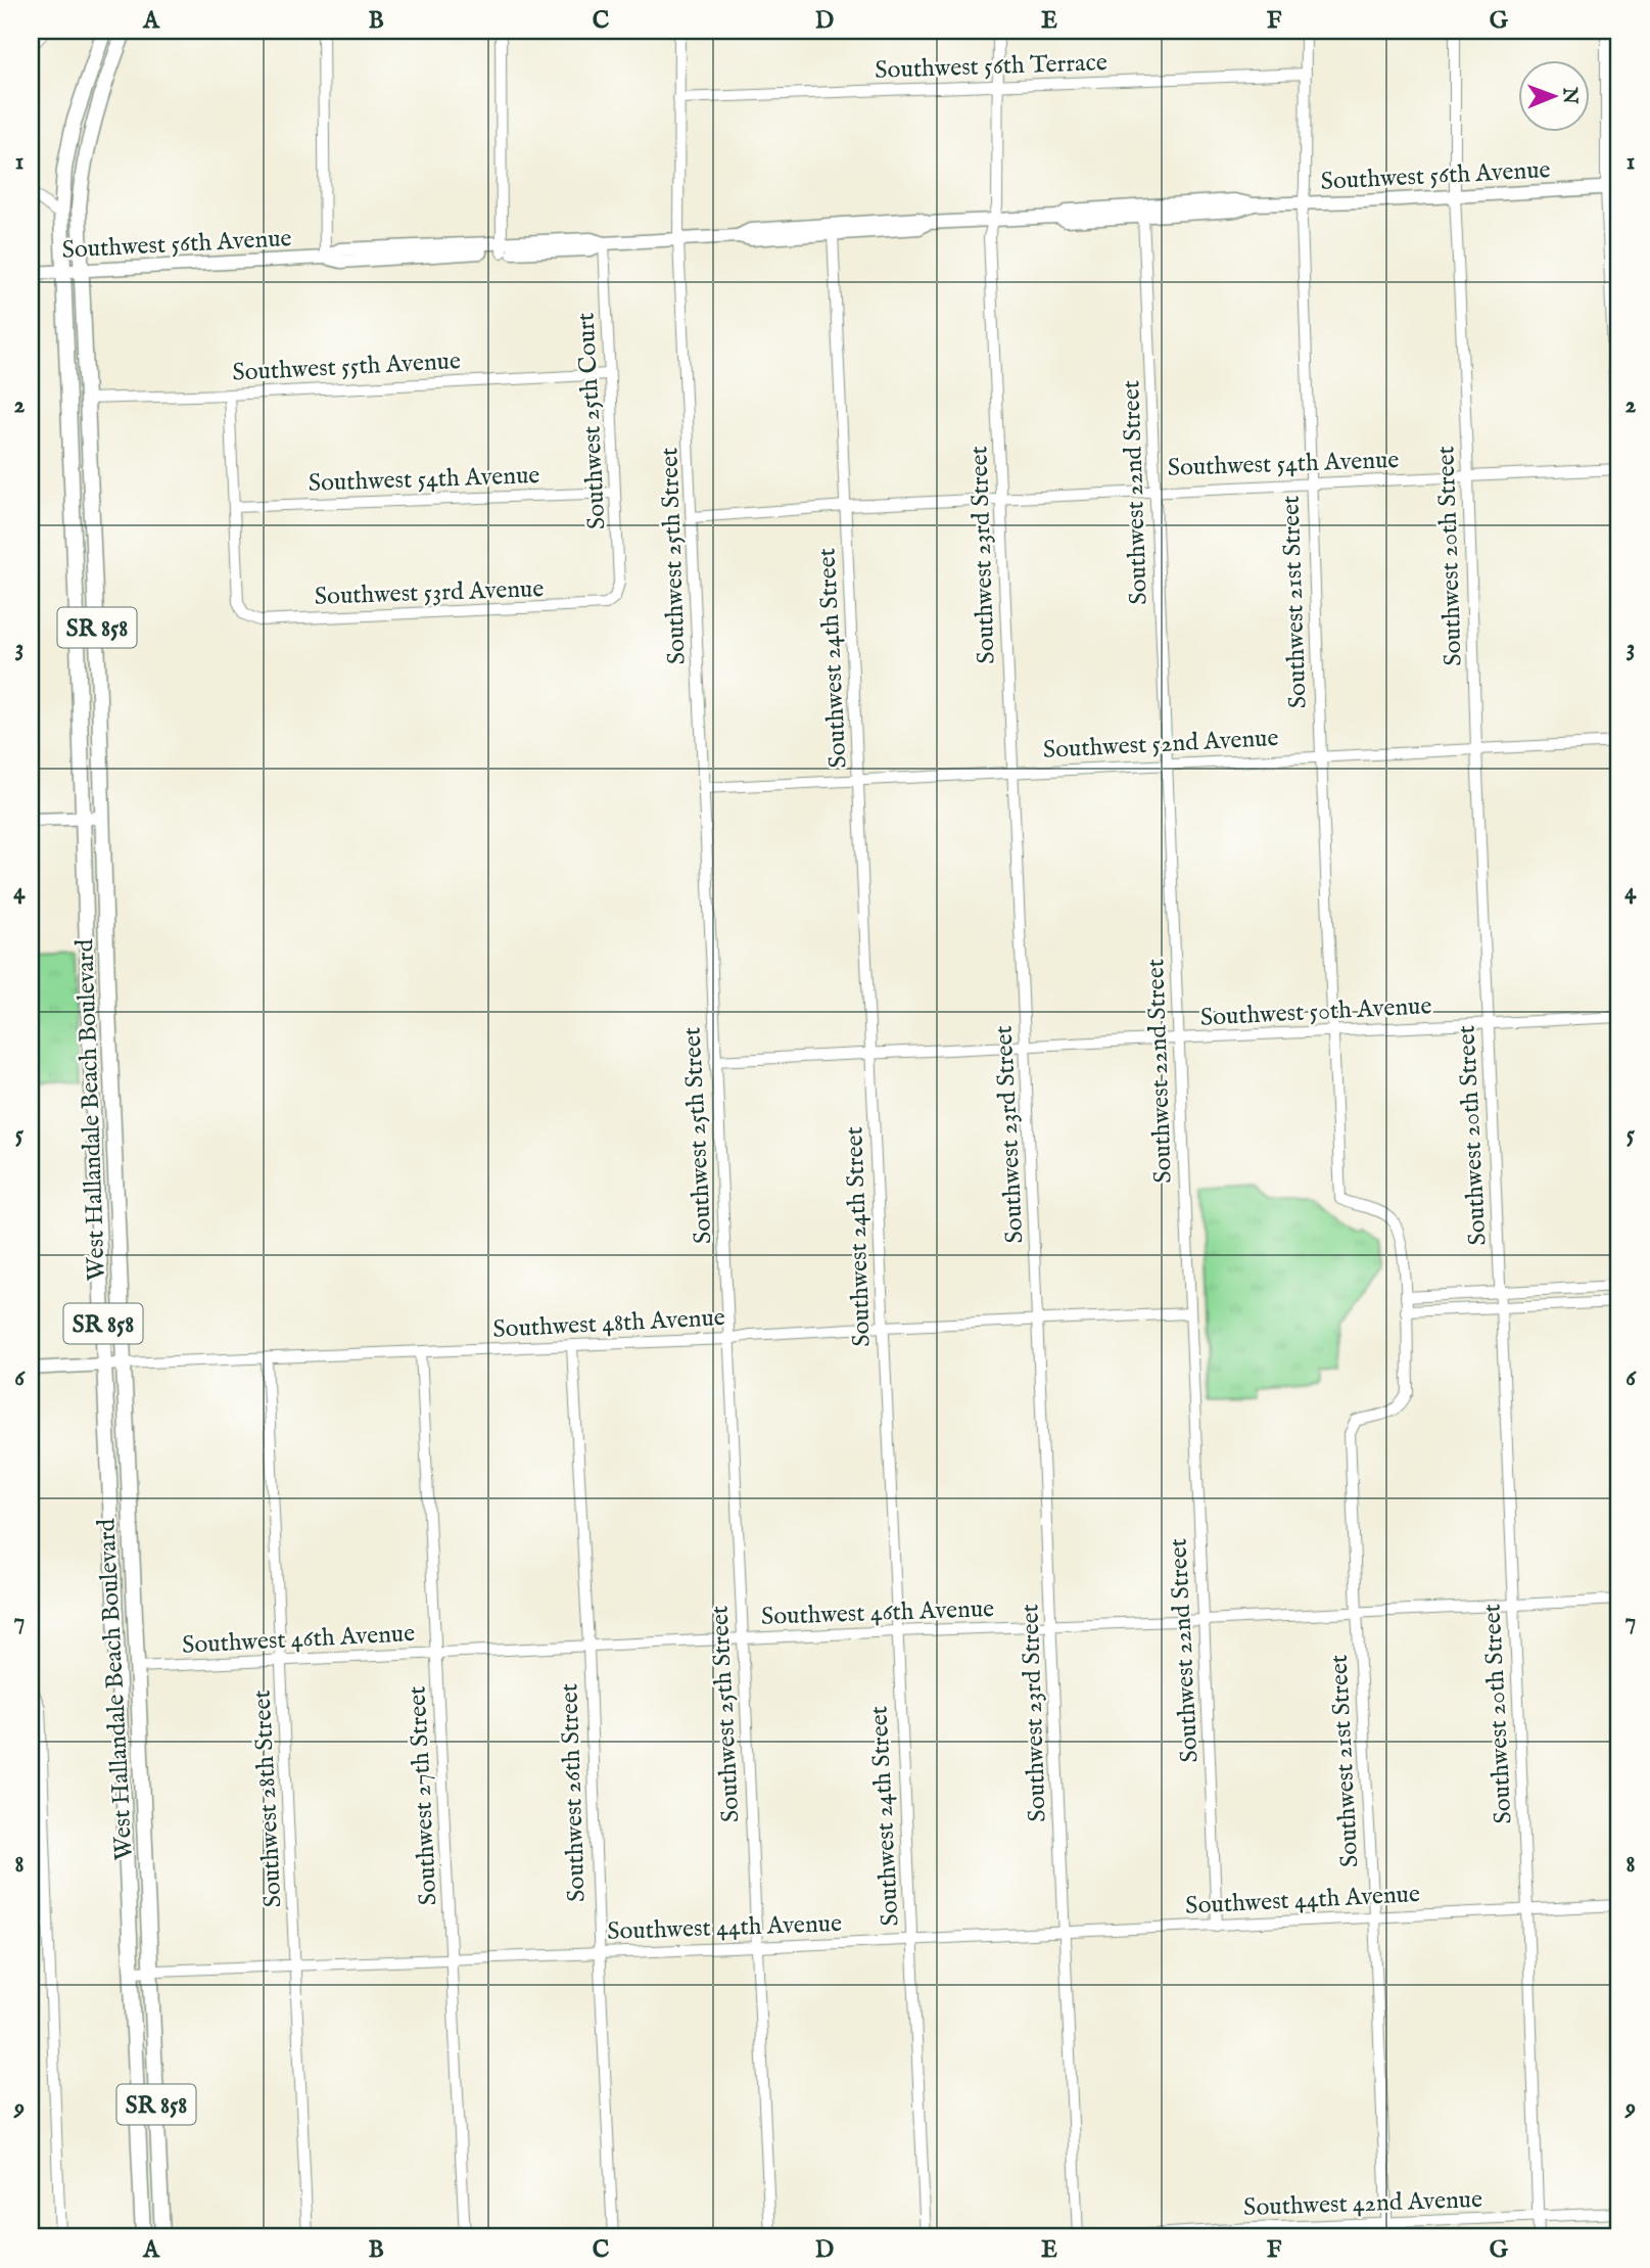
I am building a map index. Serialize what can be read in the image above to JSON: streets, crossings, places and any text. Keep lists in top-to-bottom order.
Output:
{
  "streets": {
    "main road": ["SR 858", "West Hallandale Beach Boulevard"],
    "street": [
      "Southwest 56th Terrace",
      "Southwest 56th Avenue",
      "Southwest 55th Avenue",
      "Southwest 25th Court",
      "Southwest 54th Avenue",
      "Southwest 22nd Street",
      "Southwest 23rd Street",
      "Southwest 25th Street",
      "Southwest 20th Street",
      "Southwest 53rd Avenue",
      "Southwest 21st Street",
      "Southwest 24th Street",
      "Southwest 52nd Avenue",
      "Southwest 50th Avenue",
      "Southwest 48th Avenue",
      "Southwest 46th Avenue",
      "Southwest 26th Street",
      "Southwest 27th Street",
      "Southwest 28th Street",
      "Southwest 44th Avenue",
      "Southwest 42nd Avenue"
    ]
  },
  "crossings": [
    ["Southwest 56th Terrace", "Southwest 23rd Street"],
    ["Southwest 56th Terrace", "Southwest 25th Street"],
    ["Southwest 56th Terrace", "Southwest 21st Street"],
    ["Southwest 56th Avenue", "Southwest 25th Court"],
    ["Southwest 56th Avenue", "Southwest 22nd Street"],
    ["Southwest 56th Avenue", "Southwest 23rd Street"],
    ["Southwest 56th Avenue", "Southwest 25th Street"],
    ["Southwest 56th Avenue", "Southwest 20th Street"],
    ["Southwest 56th Avenue", "Southwest 21st Street"],
    ["Southwest 56th Avenue", "Southwest 24th Street"],
    ["Southwest 56th Avenue", "West Hallandale Beach Boulevard"],
    ["Southwest 55th Avenue", "Southwest 25th Court"],
    ["Southwest 55th Avenue", "West Hallandale Beach Boulevard"],
    ["Southwest 25th Court", "Southwest 54th Avenue"],
    ["Southwest 25th Court", "Southwest 53rd Avenue"],
    ["Southwest 54th Avenue", "Southwest 22nd Street"],
    ["Southwest 54th Avenue", "Southwest 23rd Street"],
    ["Southwest 54th Avenue", "Southwest 25th Street"],
    ["Southwest 54th Avenue", "Southwest 20th Street"],
    ["Southwest 54th Avenue", "Southwest 53rd Avenue"],
    ["Southwest 54th Avenue", "Southwest 21st Street"],
    ["Southwest 54th Avenue", "Southwest 24th Street"],
    ["Southwest 22nd Street", "Southwest 52nd Avenue"],
    ["Southwest 22nd Street", "Southwest 50th Avenue"],
    ["Southwest 22nd Street", "Southwest 48th Avenue"],
    ["Southwest 22nd Street", "Southwest 46th Avenue"],
    ["Southwest 22nd Street", "Southwest 44th Avenue"],
    ["Southwest 23rd Street", "Southwest 52nd Avenue"],
    ["Southwest 23rd Street", "Southwest 50th Avenue"],
    ["Southwest 23rd Street", "Southwest 48th Avenue"],
    ["Southwest 23rd Street", "Southwest 46th Avenue"],
    ["Southwest 23rd Street", "Southwest 44th Avenue"],
    ["Southwest 25th Street", "Southwest 52nd Avenue"],
    ["Southwest 25th Street", "Southwest 50th Avenue"],
    ["Southwest 25th Street", "Southwest 48th Avenue"],
    ["Southwest 25th Street", "Southwest 46th Avenue"],
    ["Southwest 25th Street", "Southwest 44th Avenue"],
    ["Southwest 20th Street", "Southwest 52nd Avenue"],
    ["Southwest 20th Street", "Southwest 50th Avenue"],
    ["Southwest 20th Street", "Southwest 46th Avenue"],
    ["Southwest 20th Street", "Southwest 44th Avenue"],
    ["Southwest 20th Street", "Southwest 42nd Avenue"],
    ["Southwest 21st Street", "Southwest 52nd Avenue"],
    ["Southwest 21st Street", "Southwest 50th Avenue"],
    ["Southwest 21st Street", "Southwest 46th Avenue"],
    ["Southwest 21st Street", "Southwest 44th Avenue"],
    ["Southwest 21st Street", "Southwest 42nd Avenue"],
    ["Southwest 24th Street", "Southwest 52nd Avenue"],
    ["Southwest 24th Street", "Southwest 50th Avenue"],
    ["Southwest 24th Street", "Southwest 48th Avenue"],
    ["Southwest 24th Street", "Southwest 46th Avenue"],
    ["Southwest 24th Street", "Southwest 44th Avenue"],
    ["West Hallandale Beach Boulevard", "Southwest 48th Avenue"],
    ["West Hallandale Beach Boulevard", "Southwest 46th Avenue"],
    ["West Hallandale Beach Boulevard", "Southwest 44th Avenue"],
    ["Southwest 48th Avenue", "Southwest 26th Street"],
    ["Southwest 48th Avenue", "Southwest 27th Street"],
    ["Southwest 48th Avenue", "Southwest 28th Street"],
    ["Southwest 46th Avenue", "Southwest 26th Street"],
    ["Southwest 46th Avenue", "Southwest 27th Street"],
    ["Southwest 46th Avenue", "Southwest 28th Street"],
    ["Southwest 26th Street", "Southwest 44th Avenue"],
    ["Southwest 27th Street", "Southwest 44th Avenue"],
    ["Southwest 28th Street", "Southwest 44th Avenue"]
  ],
  "north": "right",
  "grid": {
    "columns": [
      "A",
      "B",
      "C",
      "D",
      "E",
      "F",
      "G"
    ],
    "rows": [
      "1",
      "2",
      "3",
      "4",
      "5",
      "6",
      "7",
      "8",
      "9"
    ]
  }
}
